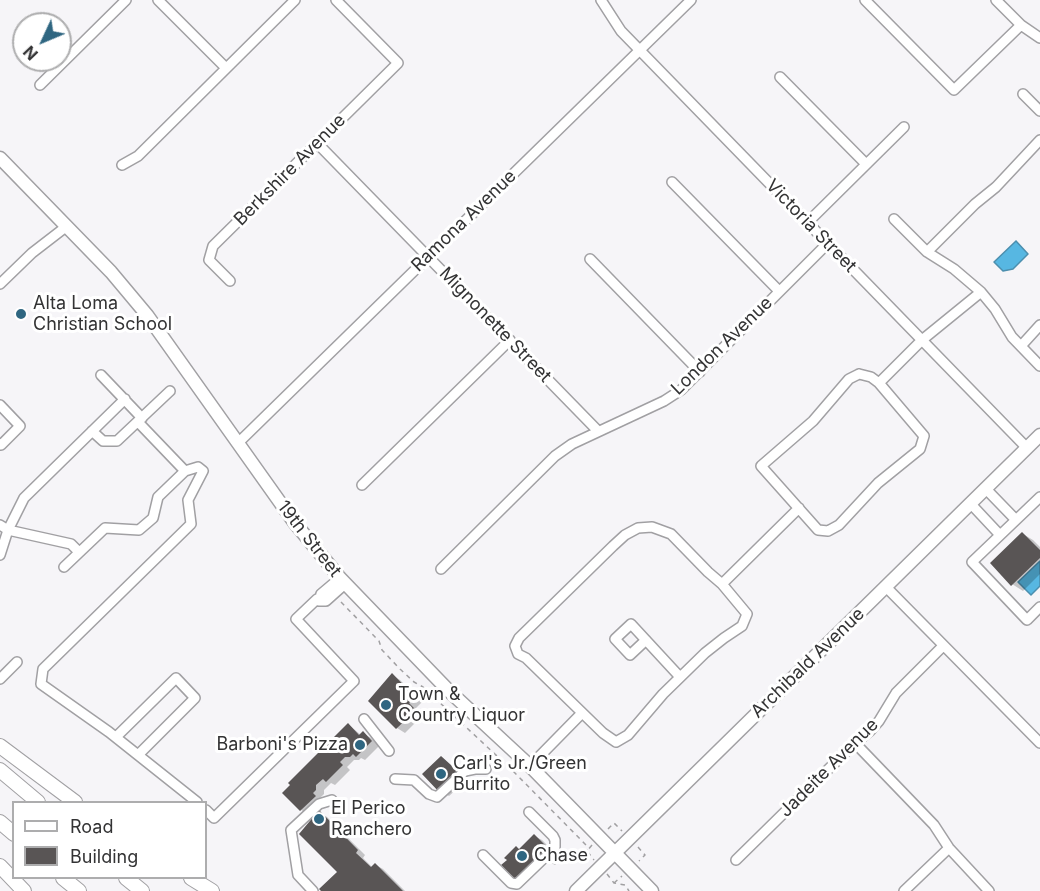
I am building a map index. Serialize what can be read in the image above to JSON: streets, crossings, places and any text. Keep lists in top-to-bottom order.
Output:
{
  "streets": {
    "main road": ["19th Street", "Archibald Avenue"],
    "street": [
      "Berkshire Avenue",
      "Ramona Avenue",
      "Victoria Street",
      "Mignonette Street",
      "London Avenue",
      "Jadeite Avenue"
    ]
  },
  "crossings": [
    ["Berkshire Avenue", "Mignonette Street"],
    ["Ramona Avenue", "Victoria Street"],
    ["Ramona Avenue", "Mignonette Street"],
    ["Ramona Avenue", "19th Street"],
    ["Victoria Street", "London Avenue"],
    ["Victoria Street", "Archibald Avenue"],
    ["Mignonette Street", "London Avenue"],
    ["19th Street", "Archibald Avenue"]
  ],
  "places": [
    "Alta Loma Christian School",
    "Town & Country Liquor",
    "Barboni's Pizza",
    "Carl's Jr./Green Burrito",
    "El Perico Ranchero",
    "Chase"
  ],
  "legend": ["Road", "Building"],
  "north": "bottom left"
}
